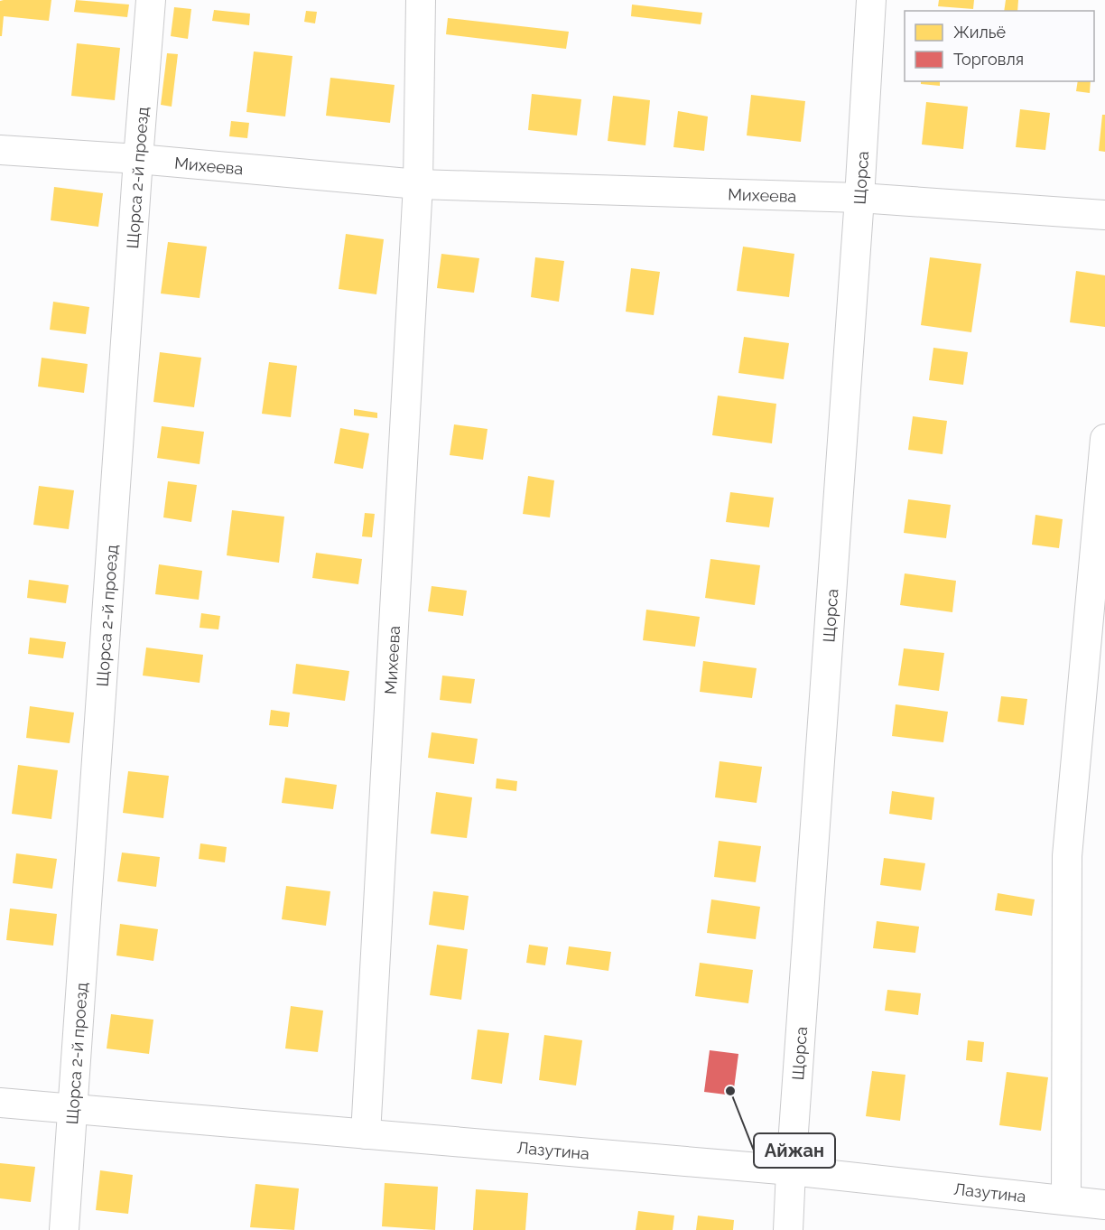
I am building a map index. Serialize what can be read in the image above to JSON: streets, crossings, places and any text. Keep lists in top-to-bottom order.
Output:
{
  "streets": {
    "street": [
      "Михеева",
      "Щорса 2-й проезд",
      "Щорса",
      "Лазутина"
    ]
  },
  "crossings": [
    ["Михеева", "Щорса 2-й проезд"],
    ["Михеева", "Щорса"],
    ["Михеева", "Лазутина"],
    ["Щорса 2-й проезд", "Лазутина"],
    ["Щорса", "Лазутина"]
  ],
  "places": ["Айжан"],
  "legend": ["Жильё", "Торговля"]
}
